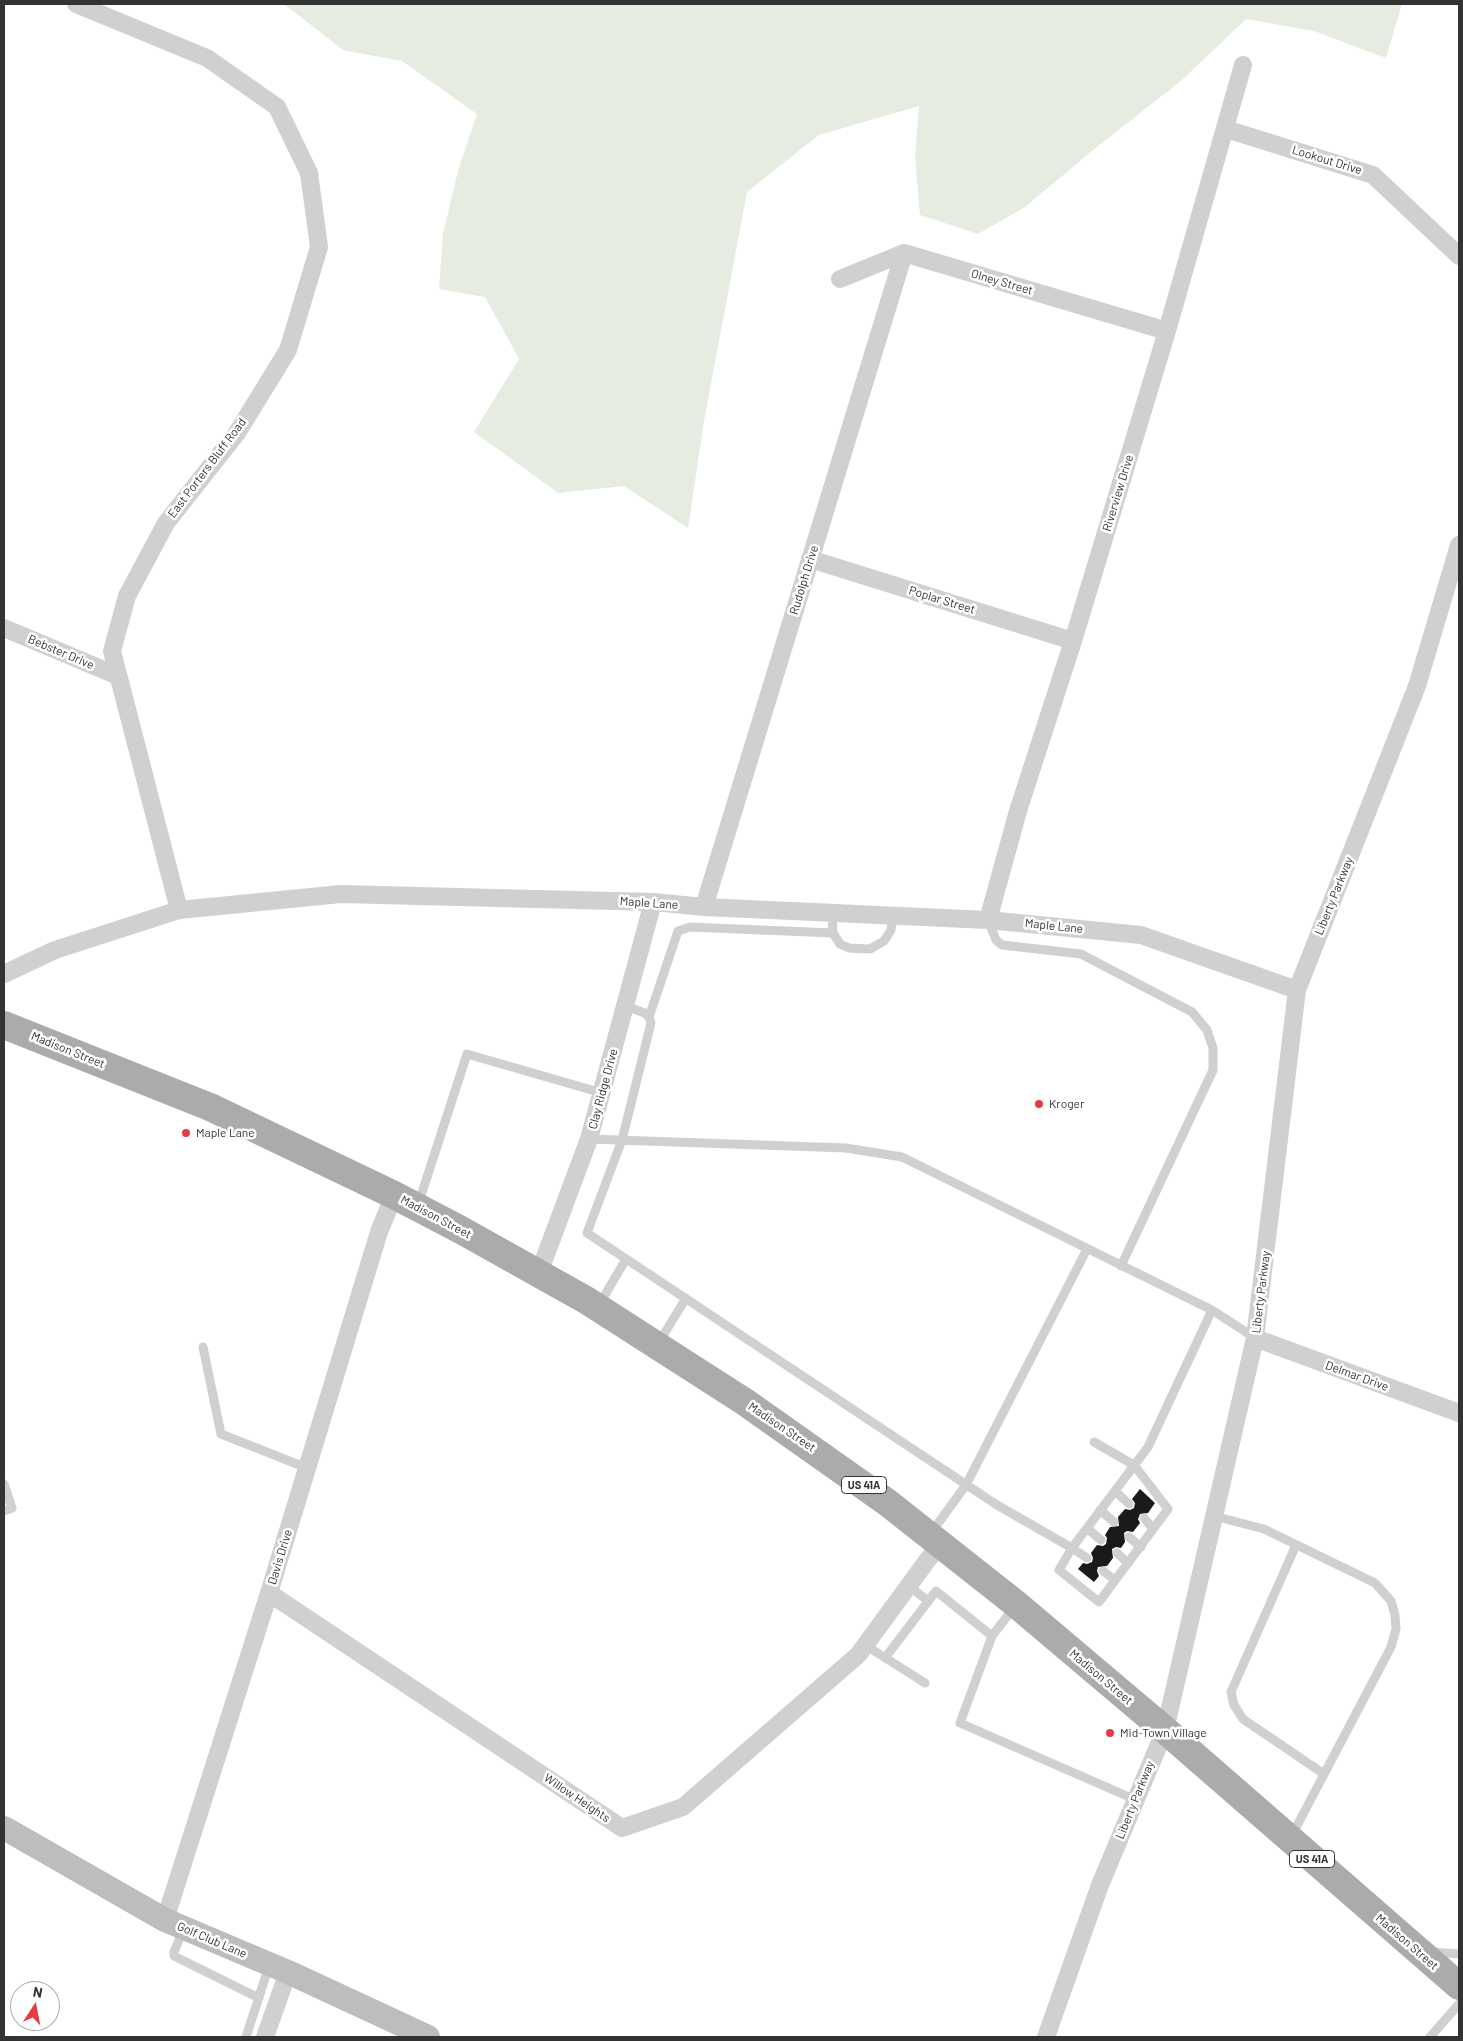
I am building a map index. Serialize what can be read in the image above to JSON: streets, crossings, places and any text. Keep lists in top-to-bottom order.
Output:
{
  "streets": {
    "main road": ["Madison Street", "US 41A"],
    "street": [
      "Lookout Drive",
      "Olney Street",
      "East Porters Bluff Road",
      "Riverview Drive",
      "Rudolph Drive",
      "Poplar Street",
      "Bebster Drive",
      "Liberty Parkway",
      "Maple Lane",
      "Clay Ridge Drive",
      "Delmar Drive",
      "Davis Drive",
      "Willow Heights",
      "Golf Club Lane"
    ]
  },
  "crossings": [
    ["Lookout Drive", "Riverview Drive"],
    ["Olney Street", "Riverview Drive"],
    ["Olney Street", "Rudolph Drive"],
    ["East Porters Bluff Road", "Bebster Drive"],
    ["East Porters Bluff Road", "Maple Lane"],
    ["Riverview Drive", "Poplar Street"],
    ["Riverview Drive", "Maple Lane"],
    ["Rudolph Drive", "Poplar Street"],
    ["Rudolph Drive", "Maple Lane"],
    ["Liberty Parkway", "Maple Lane"],
    ["Liberty Parkway", "Madison Street"],
    ["Liberty Parkway", "Delmar Drive"],
    ["Maple Lane", "Clay Ridge Drive"],
    ["Madison Street", "Clay Ridge Drive"],
    ["Madison Street", "Davis Drive"],
    ["Madison Street", "Willow Heights"],
    ["Davis Drive", "Willow Heights"],
    ["Davis Drive", "Golf Club Lane"]
  ],
  "places": ["Kroger", "Maple Lane", "Mid-Town Village"],
  "north": "top"
}
